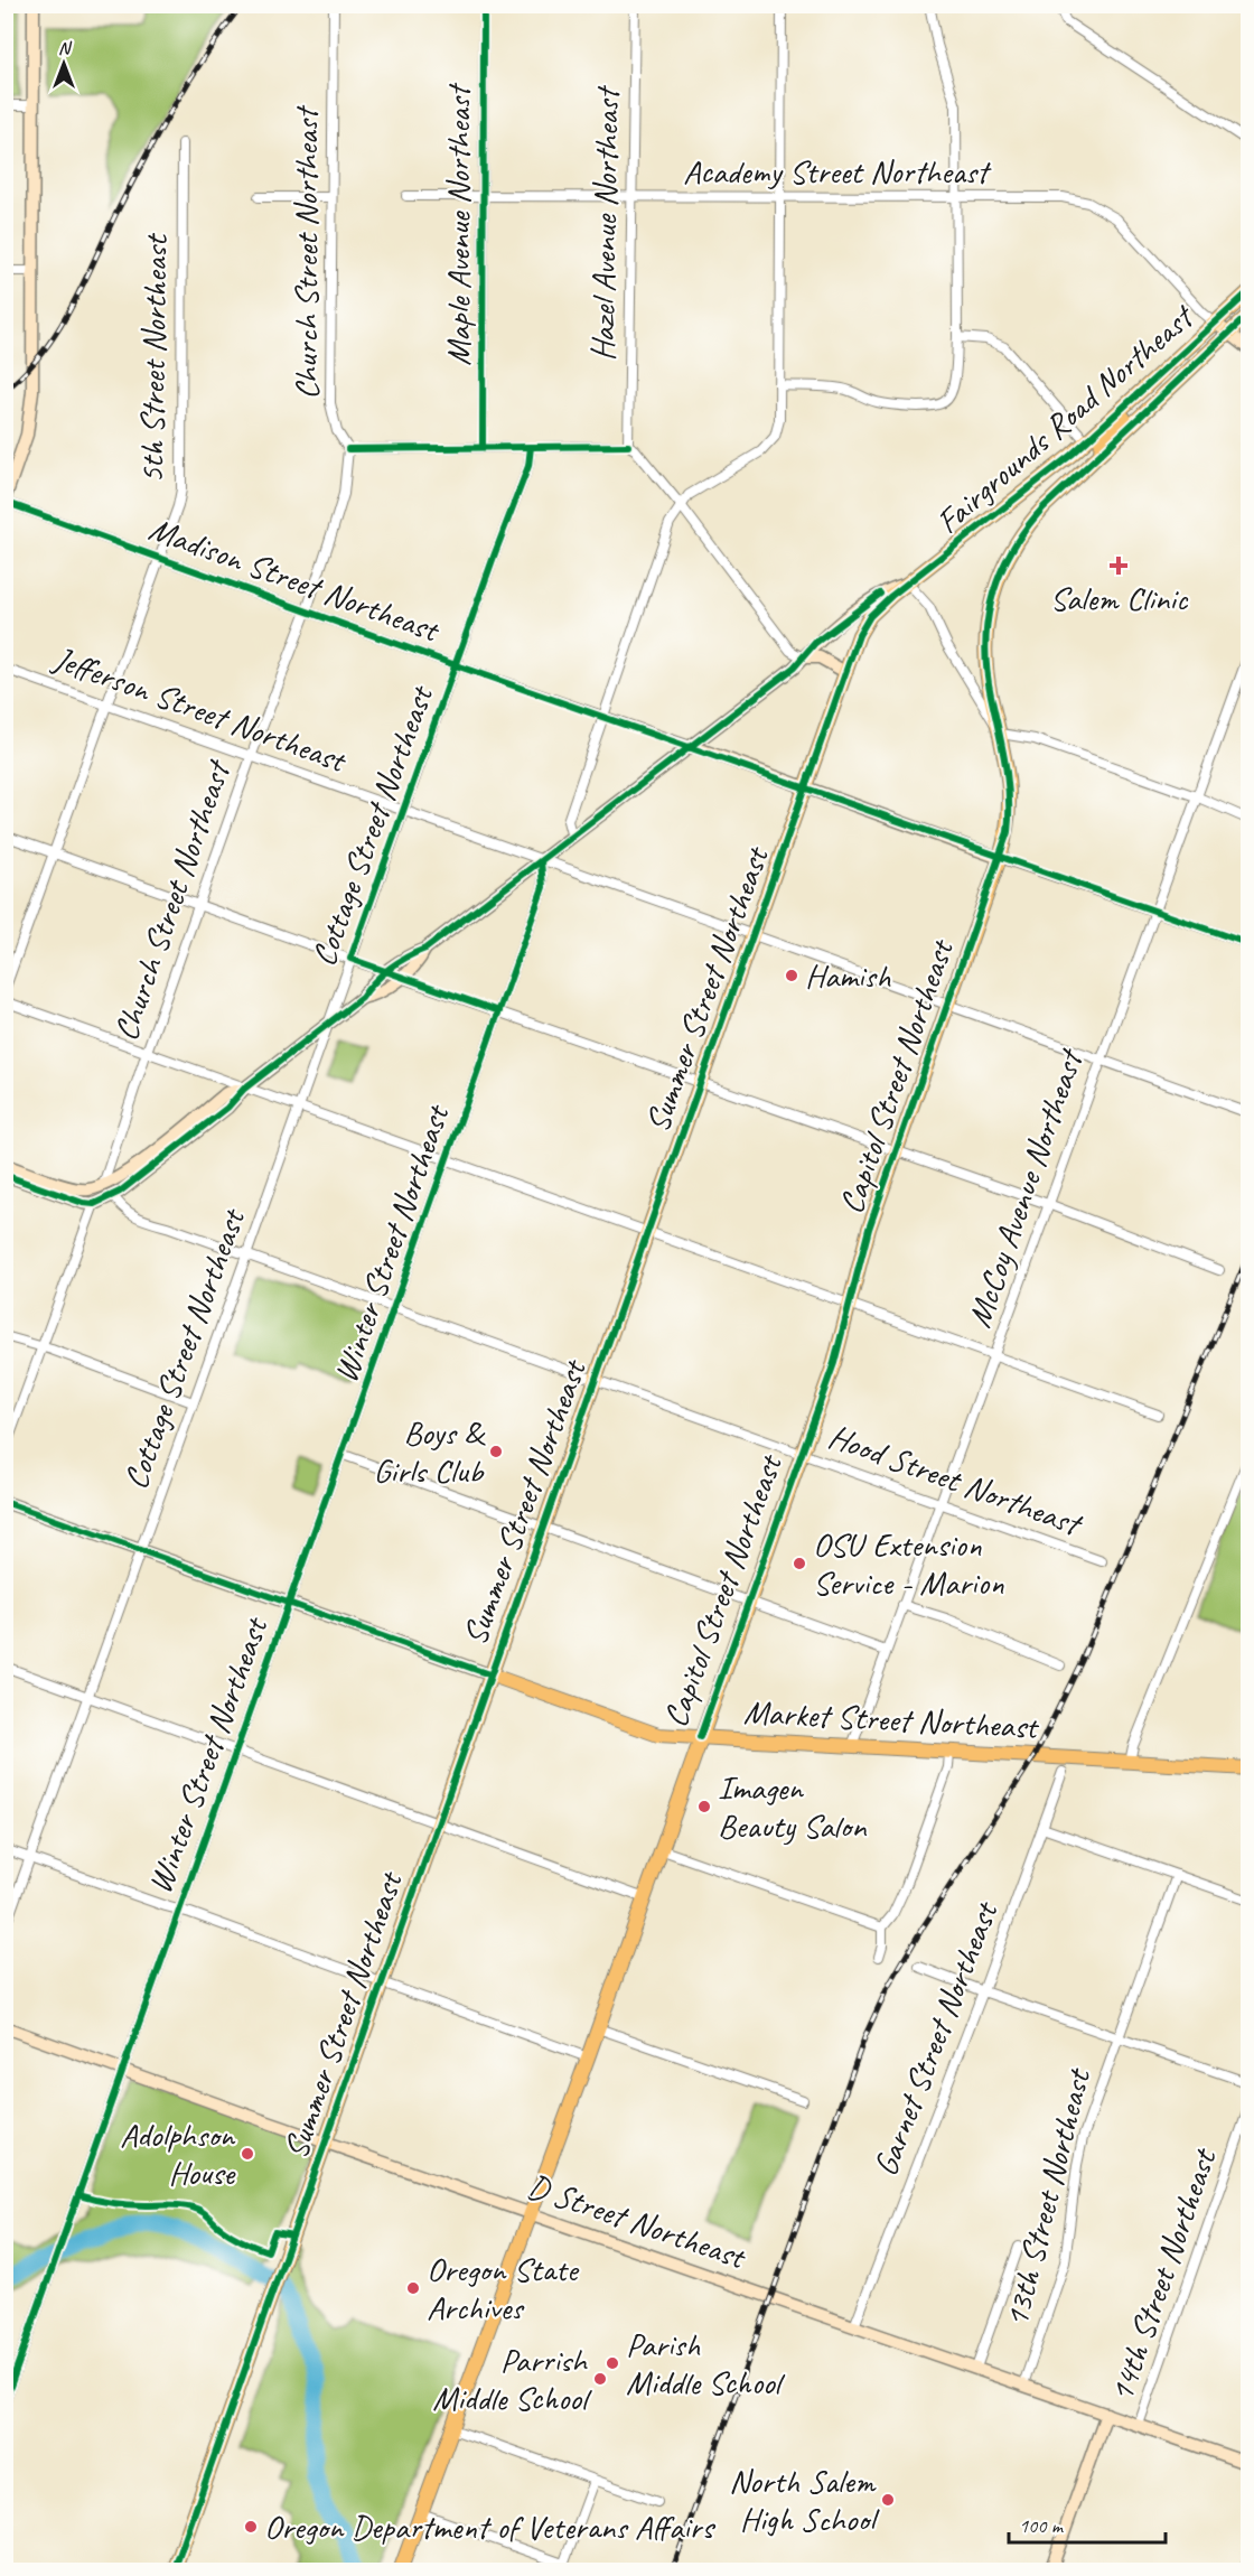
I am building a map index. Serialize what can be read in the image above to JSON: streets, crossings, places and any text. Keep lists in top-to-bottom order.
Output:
{
  "streets": {
    "main road": [
      "Fairgrounds Road Northeast",
      "Summer Street Northeast",
      "Capitol Street Northeast",
      "Market Street Northeast"
    ],
    "street": [
      "Academy Street Northeast",
      "Hazel Avenue Northeast",
      "Maple Avenue Northeast",
      "Church Street Northeast",
      "5th Street Northeast",
      "Madison Street Northeast",
      "Jefferson Street Northeast",
      "Cottage Street Northeast",
      "McCoy Avenue Northeast",
      "Winter Street Northeast",
      "Hood Street Northeast",
      "Garnet Street Northeast",
      "13th Street Northeast",
      "D Street Northeast",
      "14th Street Northeast"
    ]
  },
  "crossings": [
    ["Academy Street Northeast", "Hazel Avenue Northeast"],
    ["Academy Street Northeast", "Maple Avenue Northeast"],
    ["Academy Street Northeast", "Fairgrounds Road Northeast"],
    ["Church Street Northeast", "Madison Street Northeast"],
    ["Church Street Northeast", "Jefferson Street Northeast"],
    ["5th Street Northeast", "Madison Street Northeast"],
    ["5th Street Northeast", "Jefferson Street Northeast"],
    ["Fairgrounds Road Northeast", "Summer Street Northeast"],
    ["Fairgrounds Road Northeast", "Capitol Street Northeast"],
    ["Madison Street Northeast", "Cottage Street Northeast"],
    ["Madison Street Northeast", "Summer Street Northeast"],
    ["Madison Street Northeast", "Capitol Street Northeast"],
    ["Madison Street Northeast", "McCoy Avenue Northeast"],
    ["Jefferson Street Northeast", "Cottage Street Northeast"],
    ["Jefferson Street Northeast", "Summer Street Northeast"],
    ["Jefferson Street Northeast", "Capitol Street Northeast"],
    ["Jefferson Street Northeast", "McCoy Avenue Northeast"],
    ["Jefferson Street Northeast", "Winter Street Northeast"],
    ["Cottage Street Northeast", "Hood Street Northeast"],
    ["Cottage Street Northeast", "Market Street Northeast"],
    ["Summer Street Northeast", "Hood Street Northeast"],
    ["Summer Street Northeast", "Market Street Northeast"],
    ["Summer Street Northeast", "D Street Northeast"],
    ["Capitol Street Northeast", "Hood Street Northeast"],
    ["Capitol Street Northeast", "Market Street Northeast"],
    ["Capitol Street Northeast", "D Street Northeast"],
    ["McCoy Avenue Northeast", "Hood Street Northeast"],
    ["McCoy Avenue Northeast", "Market Street Northeast"],
    ["Winter Street Northeast", "Hood Street Northeast"],
    ["Winter Street Northeast", "Market Street Northeast"],
    ["Winter Street Northeast", "D Street Northeast"],
    ["Garnet Street Northeast", "D Street Northeast"],
    ["13th Street Northeast", "D Street Northeast"],
    ["D Street Northeast", "14th Street Northeast"]
  ],
  "places": {
    "health": ["Salem Clinic"],
    "other": [
      "Hamish",
      "Boys & Girls Club",
      "OSU Extension Service - Marion",
      "Imagen Beauty Salon",
      "Adolphson House",
      "Oregon State Archives",
      "Parish Middle School",
      "Parrish Middle School",
      "North Salem High School",
      "Oregon Department of Veterans Affairs"
    ]
  },
  "scale_bar": "100 m",
  "north": "top"
}
